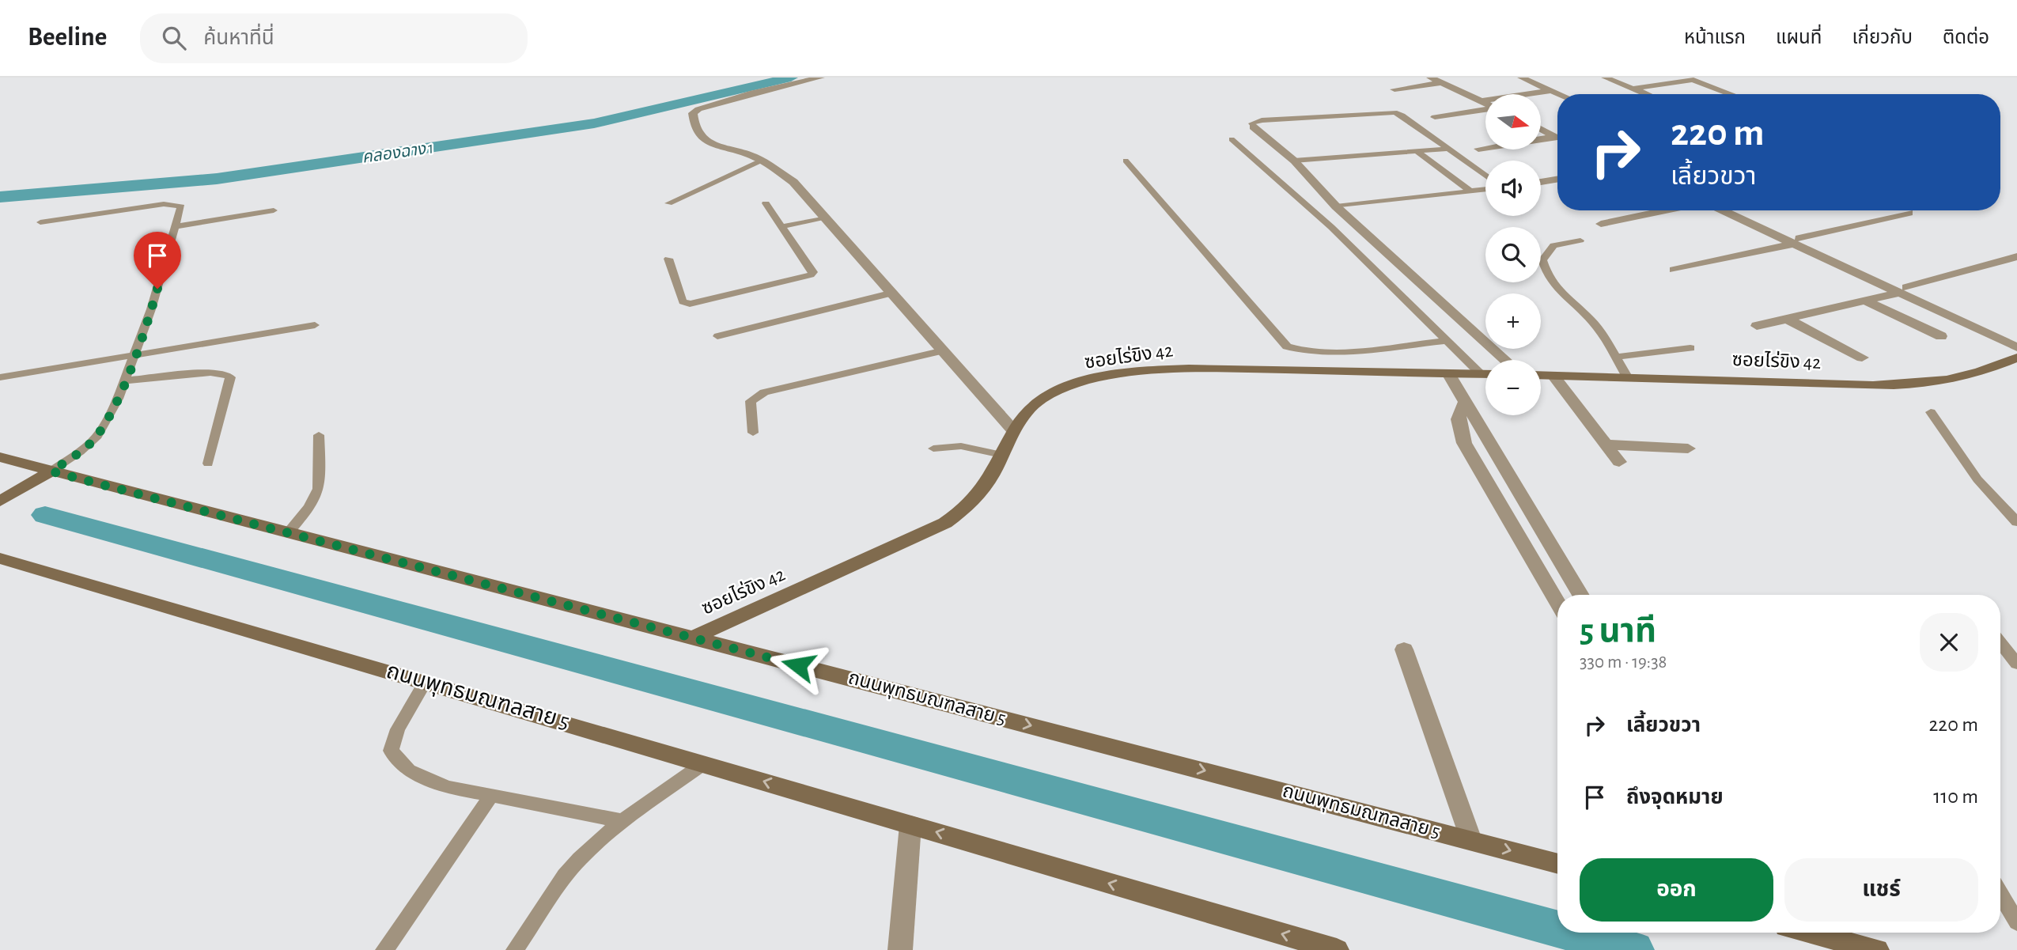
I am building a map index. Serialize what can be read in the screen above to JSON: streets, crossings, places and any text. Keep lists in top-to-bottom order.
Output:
{
  "streets": {
    "main road": ["ซอยไร่ขิง 42", "ถนนพุทธมณฑลสาย 5"]
  },
  "crossings": [
    ["ซอยไร่ขิง 42", "ถนนพุทธมณฑลสาย 5"]
  ],
  "water": ["คลองฉาง 1"],
  "north": "right",
  "page": {
    "header": "Beeline",
    "search": "ค้นหาที่นี่",
    "nav": [
      "หน้าแรก",
      "แผนที่",
      "เกี่ยวกับ",
      "ติดต่อ"
    ],
    "map_buttons": ["+", "−"],
    "turn": ["220 m", "เลี้ยวขวา"],
    "heading": ["5 นาที", "330 m · 19:38"],
    "list": [
      {
        "name": "เลี้ยวขวา",
        "value": "220 m"
      },
      {
        "name": "ถึงจุดหมาย",
        "value": "110 m"
      }
    ],
    "buttons": ["ออก", "แชร์"]
  }
}
